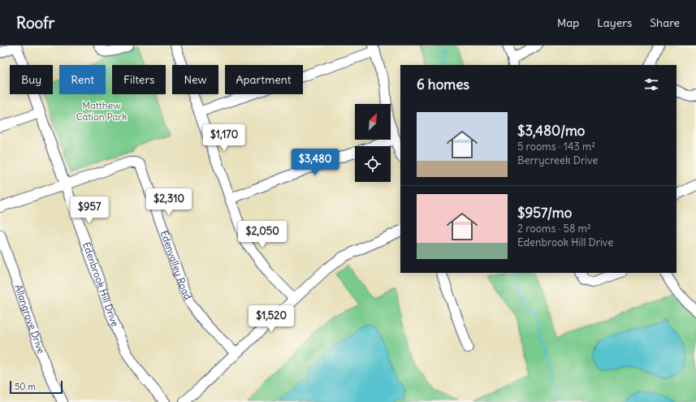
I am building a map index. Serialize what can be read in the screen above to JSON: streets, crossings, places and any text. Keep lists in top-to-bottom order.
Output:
{
  "streets": {
    "street": ["Edenvalley Road", "Edenbrook Hill Drive", "Allangrove Drive"]
  },
  "crossings": [
    ["Edenvalley Road", "Edenbrook Hill Drive"]
  ],
  "parks": ["Matthew Cation Park"],
  "scale_bar": "50 m",
  "north": "top right",
  "page": {
    "header": "Roofr",
    "nav": ["Map", "Layers", "Share"],
    "chip": [
      "Buy",
      "Rent",
      "Filters",
      "New",
      "Apartment"
    ],
    "heading": "6 homes",
    "list": [
      {
        "name": "$3,480/mo",
        "note": "5 rooms · 143 m² · Berrycreek Drive"
      },
      {
        "name": "$957/mo",
        "note": "2 rooms · 58 m² · Edenbrook Hill Drive"
      }
    ],
    "price": [
      "$1,170",
      "$3,480",
      "$2,310",
      "$957",
      "$2,050",
      "$1,520"
    ],
    "scale": "50 m"
  }
}
